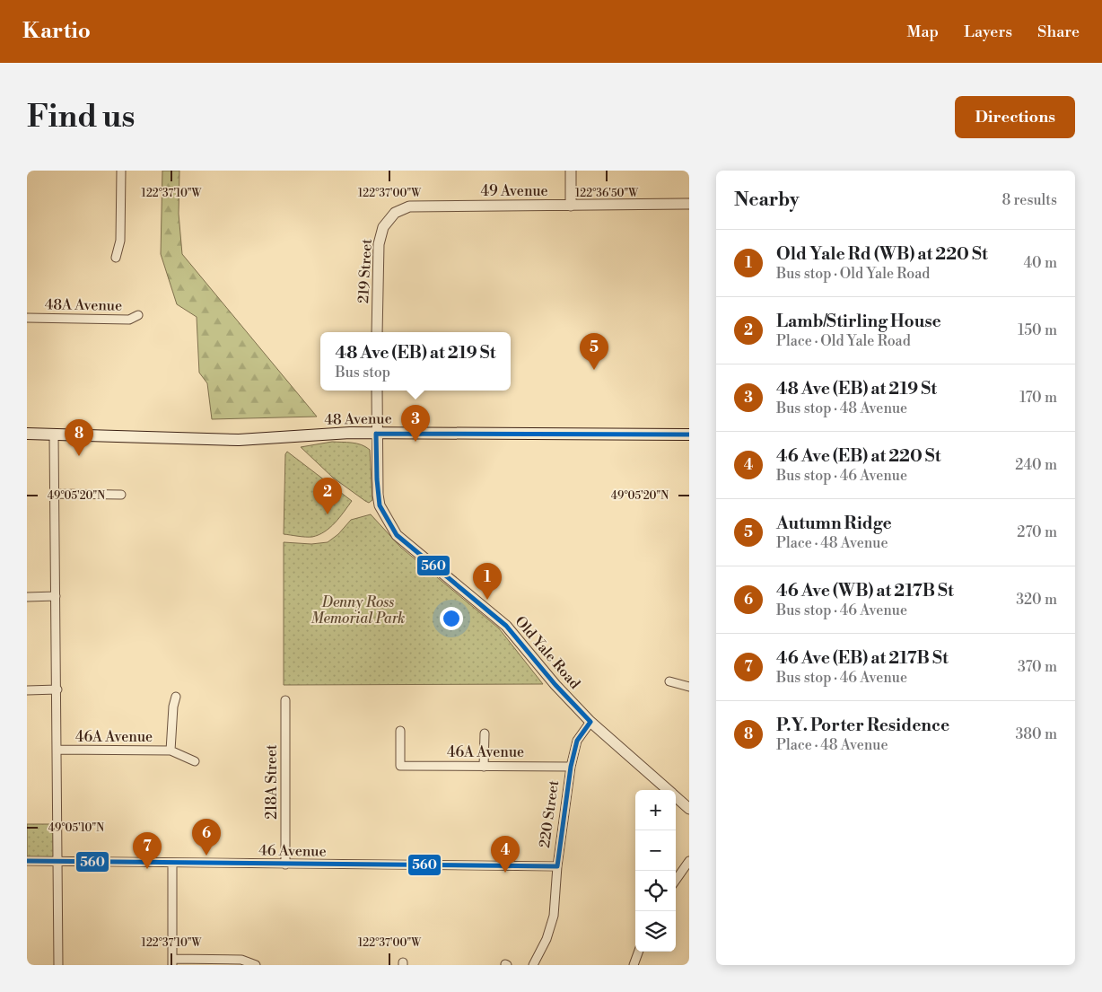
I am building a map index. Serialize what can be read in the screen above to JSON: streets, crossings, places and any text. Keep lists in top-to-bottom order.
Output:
{
  "streets": {
    "main road": ["48 Avenue"],
    "street": [
      "49 Avenue",
      "219 Street",
      "48A Avenue",
      "Old Yale Road",
      "46A Avenue",
      "218A Street",
      "220 Street",
      "46 Avenue"
    ]
  },
  "crossings": [
    ["49 Avenue", "219 Street"],
    ["48 Avenue", "Old Yale Road"],
    ["Old Yale Road", "220 Street"],
    ["46A Avenue", "220 Street"],
    ["218A Street", "46 Avenue"],
    ["220 Street", "46 Avenue"]
  ],
  "parks": ["Denny Ross Memorial Park"],
  "lines": ["transit line 560"],
  "page": {
    "header": "Kartio",
    "nav": ["Map", "Layers", "Share"],
    "buttons": "Directions",
    "title": "Find us",
    "heading": ["Nearby", "8 results"],
    "list": [
      {
        "mark": "1",
        "name": "Old Yale Rd (WB) at 220 St",
        "note": "Bus stop · Old Yale Road",
        "value": "40 m"
      },
      {
        "mark": "2",
        "name": "Lamb/Stirling House",
        "note": "Place · Old Yale Road",
        "value": "150 m"
      },
      {
        "mark": "3",
        "name": "48 Ave (EB) at 219 St",
        "note": "Bus stop · 48 Avenue",
        "value": "170 m"
      },
      {
        "mark": "4",
        "name": "46 Ave (EB) at 220 St",
        "note": "Bus stop · 46 Avenue",
        "value": "240 m"
      },
      {
        "mark": "5",
        "name": "Autumn Ridge",
        "note": "Place · 48 Avenue",
        "value": "270 m"
      },
      {
        "mark": "6",
        "name": "46 Ave (WB) at 217B St",
        "note": "Bus stop · 46 Avenue",
        "value": "320 m"
      },
      {
        "mark": "7",
        "name": "46 Ave (EB) at 217B St",
        "note": "Bus stop · 46 Avenue",
        "value": "370 m"
      },
      {
        "mark": "8",
        "name": "P.Y. Porter Residence",
        "note": "Place · 48 Avenue",
        "value": "380 m"
      }
    ],
    "popup": ["48 Ave (EB) at 219 St", "Bus stop"],
    "pins": [
      "5",
      "3",
      "8",
      "2",
      "1",
      "6",
      "7",
      "4"
    ],
    "map_buttons": ["+", "−"]
  },
  "coordinates": [
    "122°37'10\"W",
    "122°37'00\"W",
    "122°36'50\"W",
    "49°05'20\"N",
    "49°05'10\"N"
  ]
}
